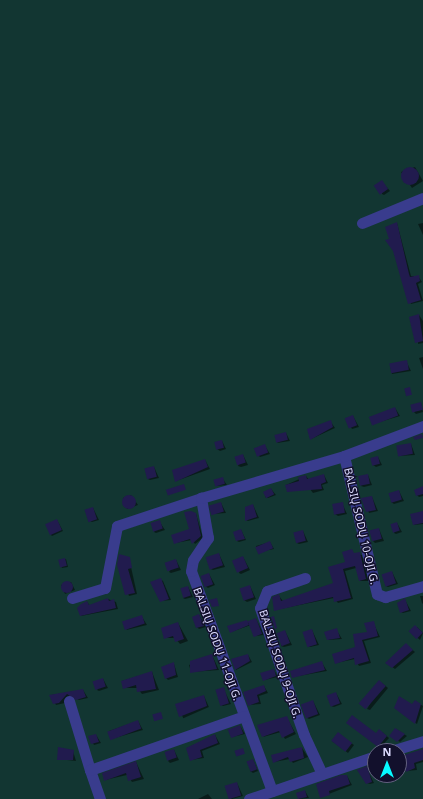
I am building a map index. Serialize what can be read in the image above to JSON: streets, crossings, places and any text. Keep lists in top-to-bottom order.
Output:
{
  "streets": {
    "street": ["BALSIŲ SODŲ 10-OJI G.", "BALSIŲ SODŲ 11-OJI G.", "BALSIŲ SODŲ 9-OJI G."]
  },
  "north": "top"
}
